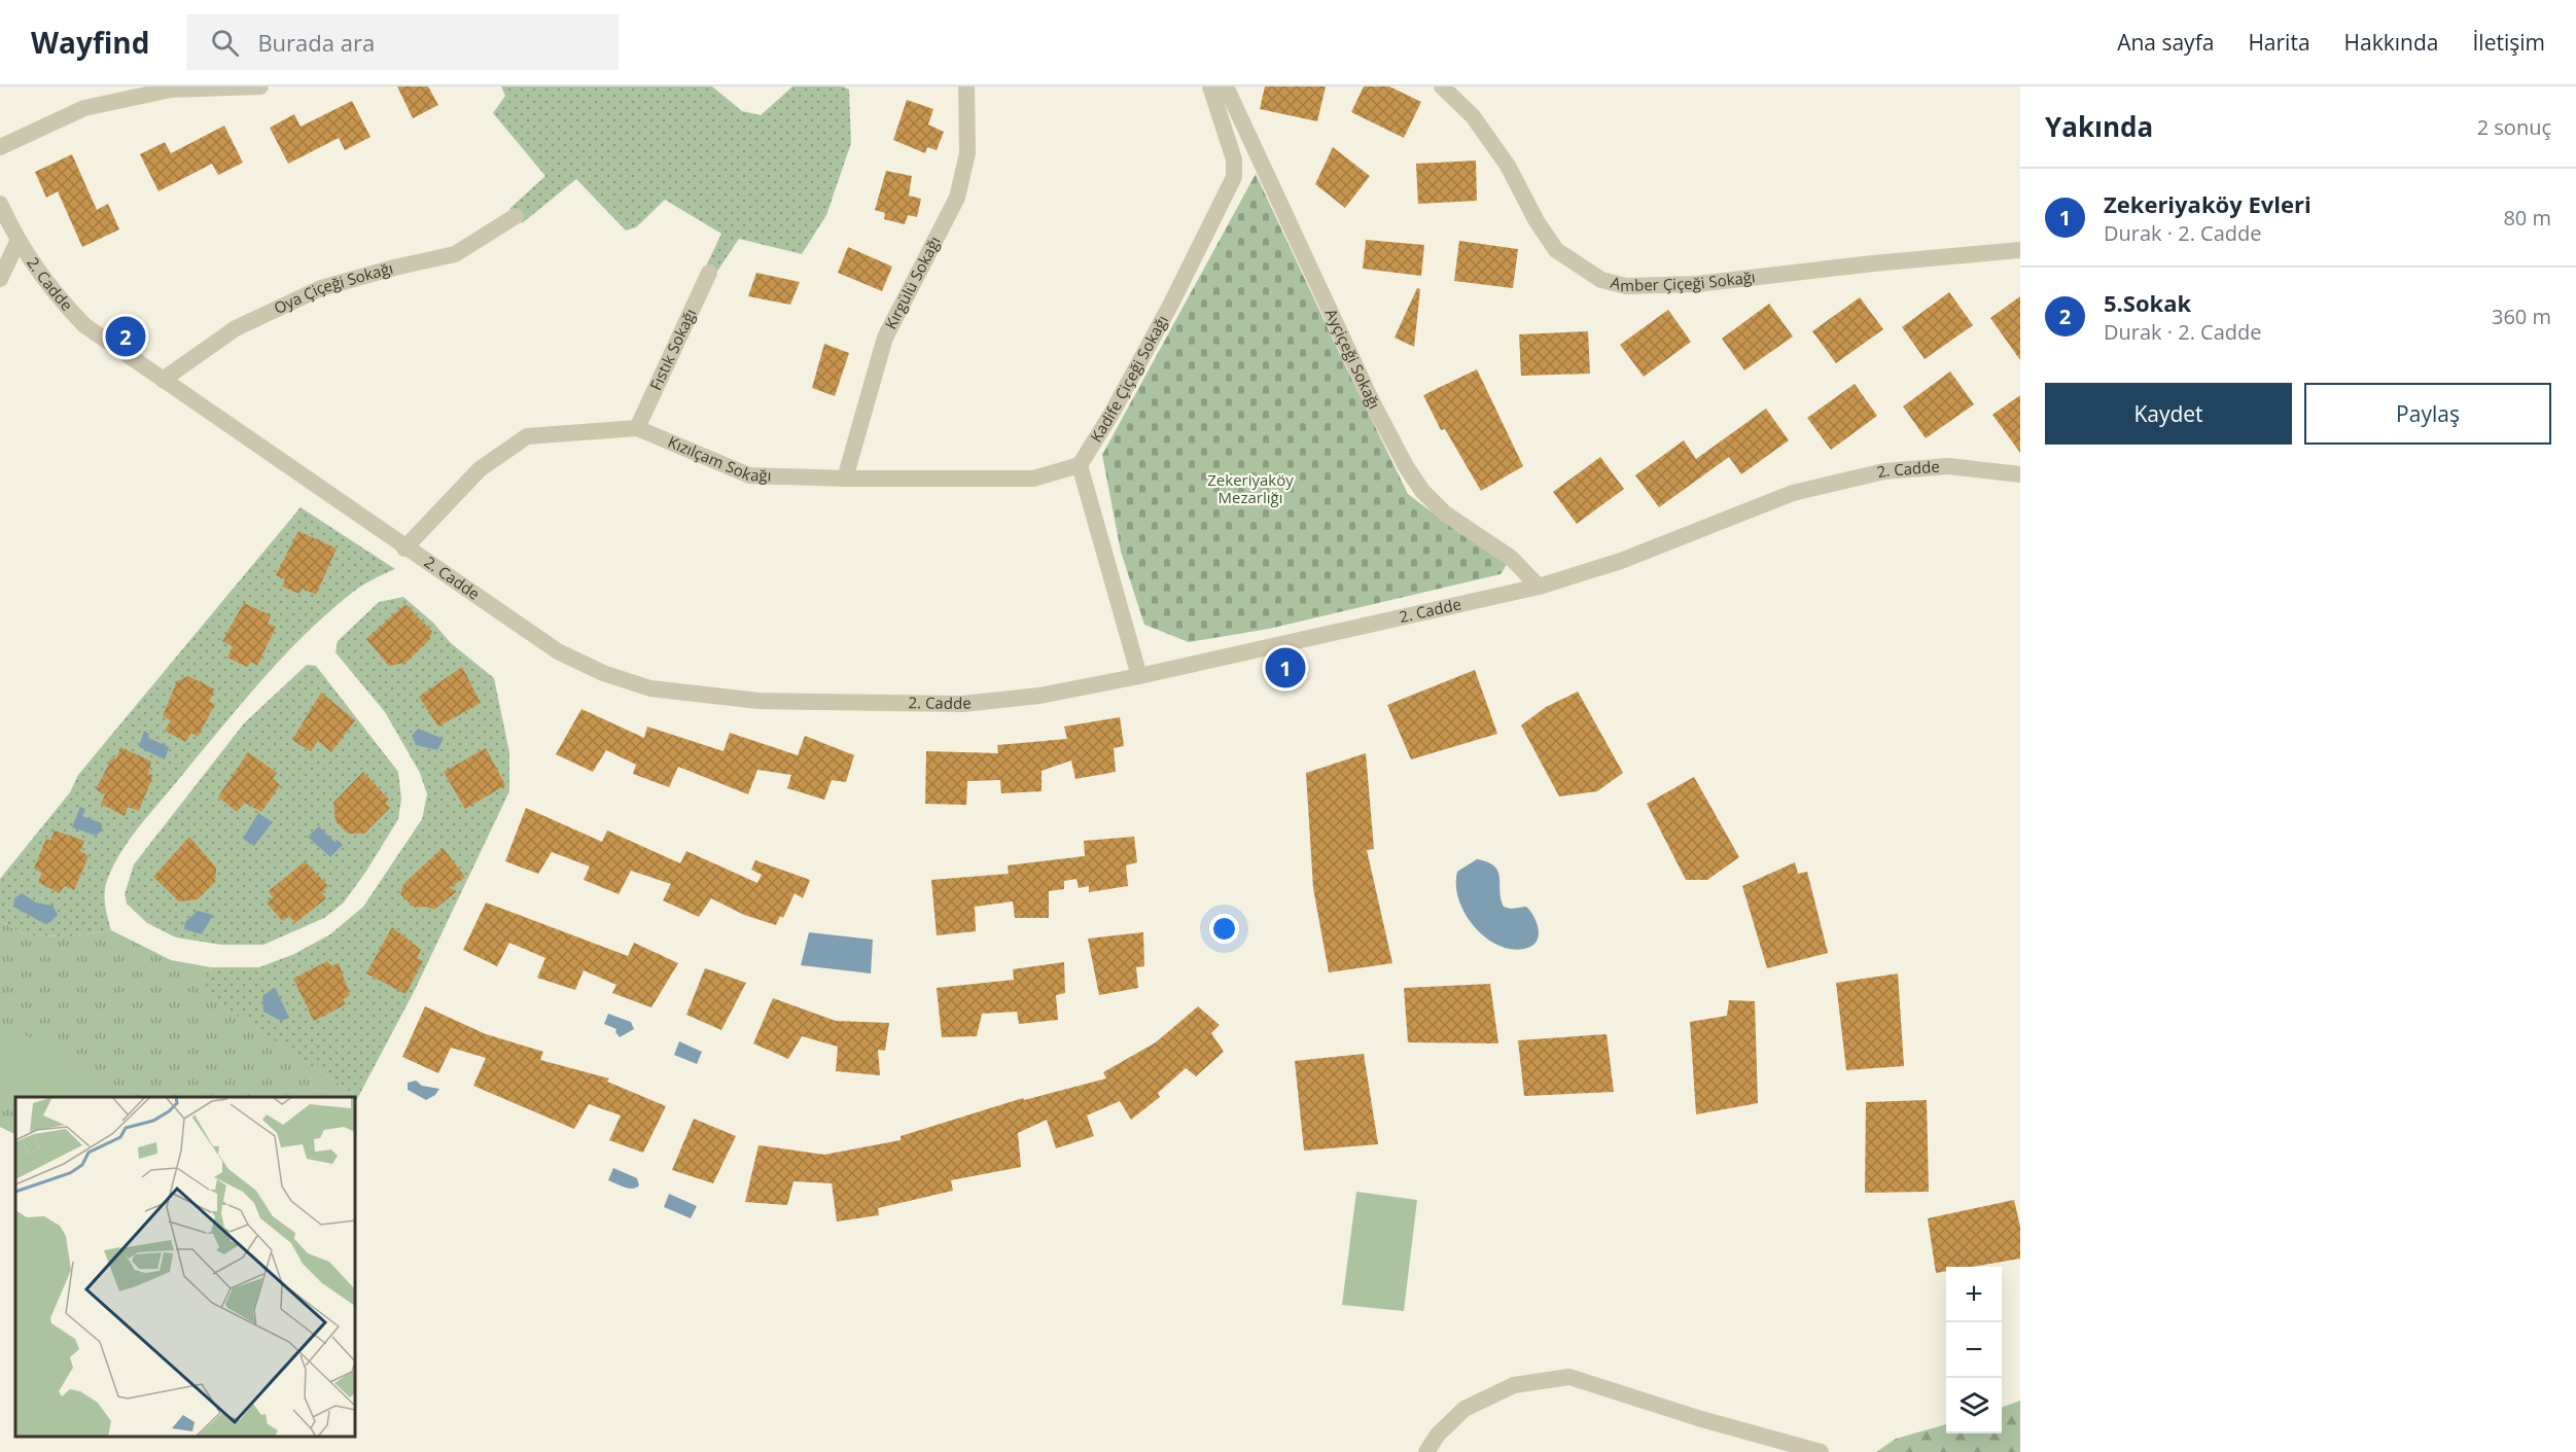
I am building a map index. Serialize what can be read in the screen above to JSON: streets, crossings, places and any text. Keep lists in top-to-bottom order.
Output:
{
  "streets": {
    "street": [
      "Amber Çiçeği Sokağı",
      "Kırgülü Sokağı",
      "2. Cadde",
      "Oya Çiçeği Sokağı",
      "Fıstık Sokağı",
      "Ayçiçeği Sokağı",
      "Kadife Çiçeği Sokağı",
      "Kızılçam Sokağı"
    ]
  },
  "crossings": [
    ["Kırgülü Sokağı", "Kızılçam Sokağı"],
    ["2. Cadde", "Oya Çiçeği Sokağı"],
    ["2. Cadde", "Ayçiçeği Sokağı"],
    ["2. Cadde", "Kızılçam Sokağı"],
    ["Fıstık Sokağı", "Kızılçam Sokağı"],
    ["Kadife Çiçeği Sokağı", "Kızılçam Sokağı"]
  ],
  "parks": ["Zekeriyaköy Mezarlığı"],
  "page": {
    "header": "Wayfind",
    "search": "Burada ara",
    "nav": [
      "Ana sayfa",
      "Harita",
      "Hakkında",
      "İletişim"
    ],
    "heading": ["Yakında", "2 sonuç"],
    "list": [
      {
        "mark": "1",
        "name": "Zekeriyaköy Evleri",
        "note": "Durak · 2. Cadde",
        "value": "80 m"
      },
      {
        "mark": "2",
        "name": "5.Sokak",
        "note": "Durak · 2. Cadde",
        "value": "360 m"
      }
    ],
    "pins": ["2", "1"],
    "buttons": ["Kaydet", "Paylaş"],
    "map_buttons": ["+", "−"]
  }
}
